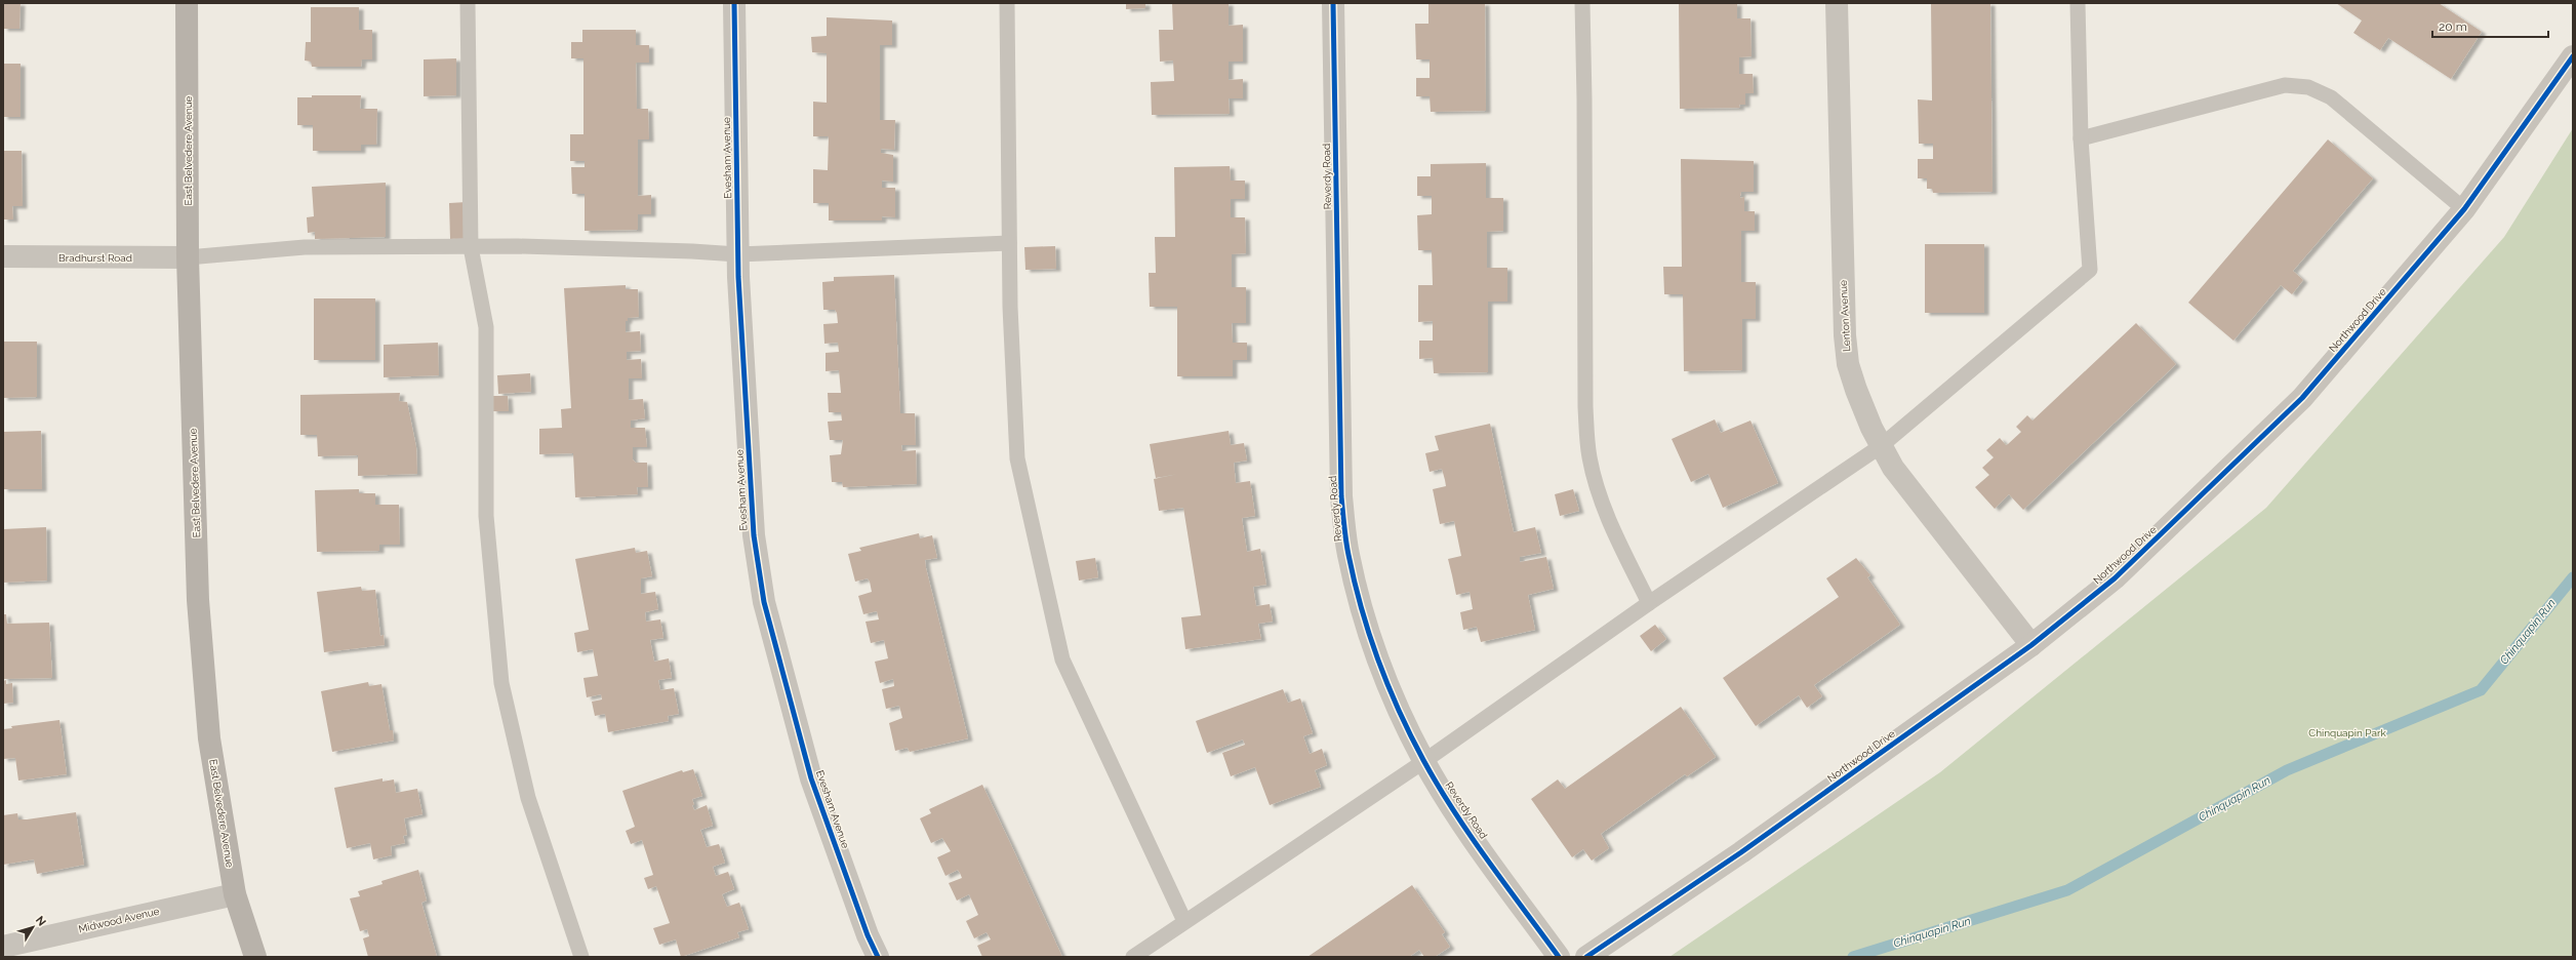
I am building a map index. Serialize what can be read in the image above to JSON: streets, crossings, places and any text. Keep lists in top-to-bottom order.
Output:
{
  "streets": {
    "main road": ["East Belvedere Avenue"],
    "street": [
      "Evesham Avenue",
      "Reverdy Road",
      "Bradhurst Road",
      "Lenton Avenue",
      "Northwood Drive",
      "Midwood Avenue"
    ]
  },
  "crossings": [
    ["East Belvedere Avenue", "Bradhurst Road"],
    ["East Belvedere Avenue", "Midwood Avenue"],
    ["Lenton Avenue", "Northwood Drive"]
  ],
  "water": ["Chinquapin Run"],
  "parks": ["Chinquapin Park"],
  "scale_bar": "20 m",
  "north": "top right"
}
